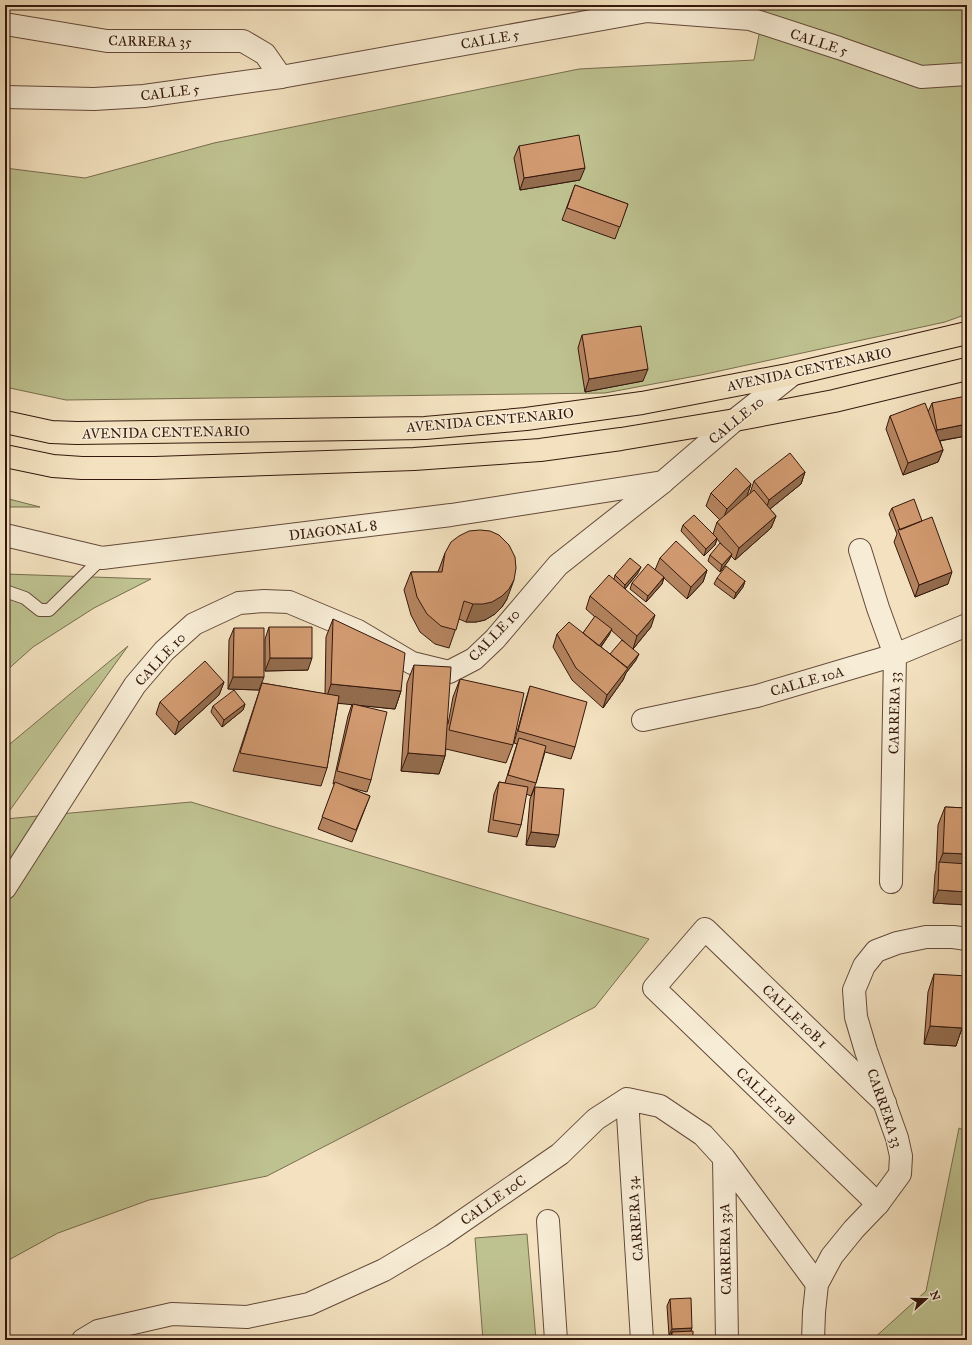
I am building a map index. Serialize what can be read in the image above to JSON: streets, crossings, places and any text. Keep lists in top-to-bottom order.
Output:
{
  "streets": {
    "main road": ["AVENIDA CENTENARIO"],
    "street": [
      "CALLE 5",
      "CARRERA 35",
      "CALLE 10",
      "DIAGONAL 8",
      "CALLE 10A",
      "CARRERA 33",
      "CALLE 10B 1",
      "CALLE 10B",
      "CALLE 10C",
      "CARRERA 34",
      "CARRERA 33A"
    ]
  },
  "crossings": [
    ["CALLE 5", "CARRERA 35"],
    ["AVENIDA CENTENARIO", "CALLE 10"],
    ["CALLE 10", "DIAGONAL 8"],
    ["CALLE 10A", "CARRERA 33"],
    ["CARRERA 33", "CALLE 10B 1"],
    ["CARRERA 33", "CALLE 10B"],
    ["CALLE 10B 1", "CALLE 10B"],
    ["CALLE 10C", "CARRERA 34"]
  ],
  "north": "right"
}
